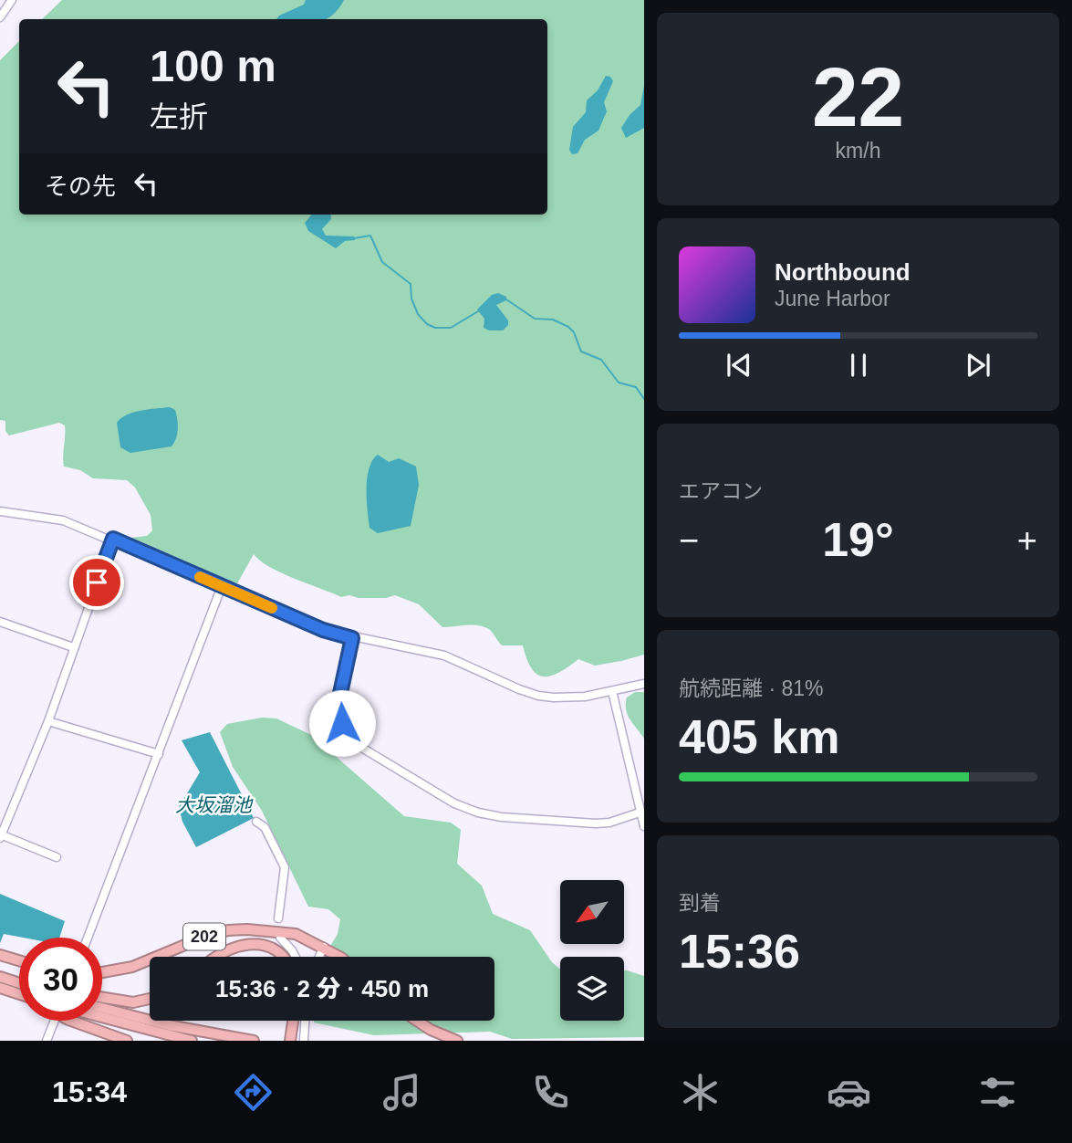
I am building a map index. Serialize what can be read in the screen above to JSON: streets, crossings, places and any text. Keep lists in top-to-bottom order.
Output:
{
  "streets": {
    "highway": ["202"]
  },
  "water": ["大坂溜池"],
  "north": "bottom left",
  "page": {
    "tile": [
      ["22", "km/h"],
      "エアコン",
      ["航続距離 · 81%", "405 km"],
      ["到着", "15:36"]
    ],
    "turn": ["100 m", "左折"],
    "then": "その先",
    "song": ["Northbound", "June Harbor"],
    "heat": ["−", "19°", "+"],
    "limit": "30",
    "trip": "15:36 · 2 分 · 450 m",
    "tabs": "15:34"
  }
}
